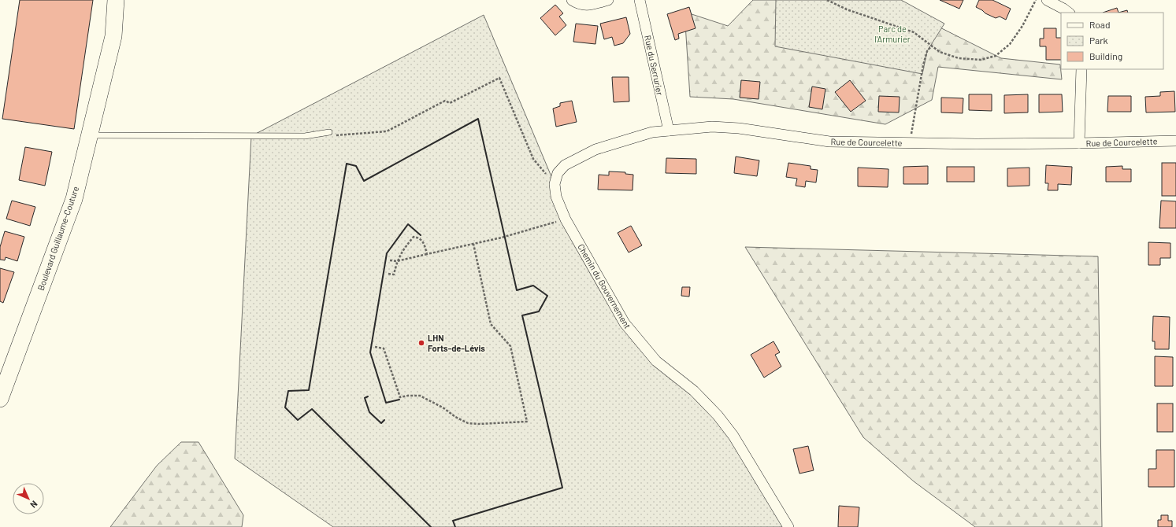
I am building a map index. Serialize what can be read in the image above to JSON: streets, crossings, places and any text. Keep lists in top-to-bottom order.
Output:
{
  "streets": {
    "main road": ["Boulevard Guillaume-Couture"],
    "street": ["Rue du Serrurier", "Rue de Courcelette", "Chemin du Gouvernement"]
  },
  "crossings": [
    ["Rue du Serrurier", "Rue de Courcelette"],
    ["Rue de Courcelette", "Chemin du Gouvernement"]
  ],
  "parks": ["Parc de l'Armurier"],
  "places": ["LHN Forts-de-Lévis"],
  "legend": ["Road", "Park", "Building"],
  "north": "bottom right"
}
